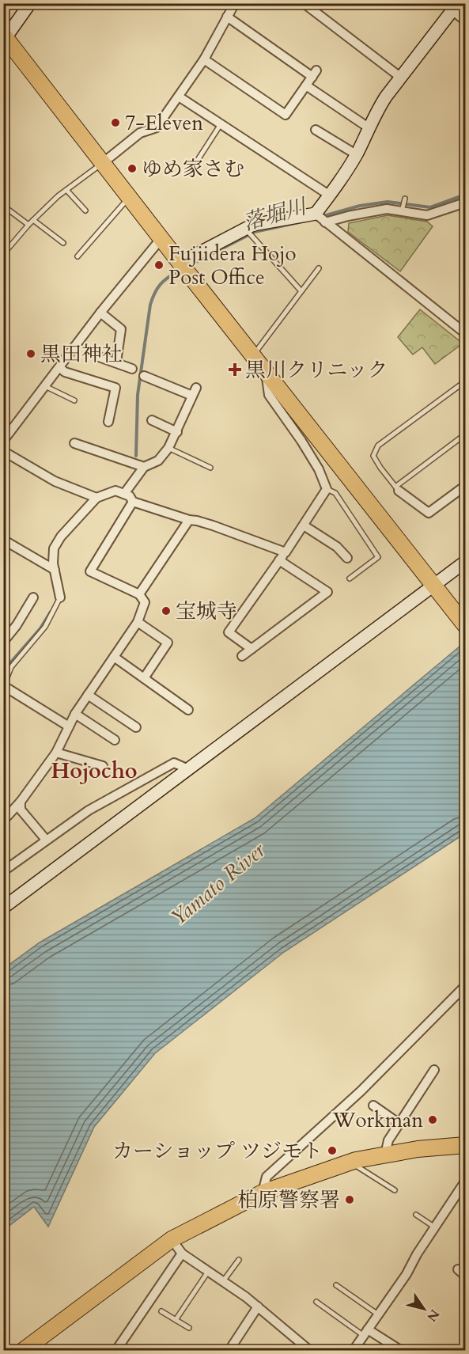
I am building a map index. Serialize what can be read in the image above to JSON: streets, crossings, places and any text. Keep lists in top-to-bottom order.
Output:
{
  "districts": ["Hojocho"],
  "water": ["落堀川", "Yamato River"],
  "places": {
    "other": [
      "7-Eleven",
      "ゆめ家さむ",
      "Fujiidera Hojo Post Office",
      "黒田神社",
      "宝城寺",
      "Workman",
      "カーショップ ツジモト",
      "柏原警察署"
    ],
    "health": ["黒川クリニック"]
  },
  "north": "bottom right"
}
